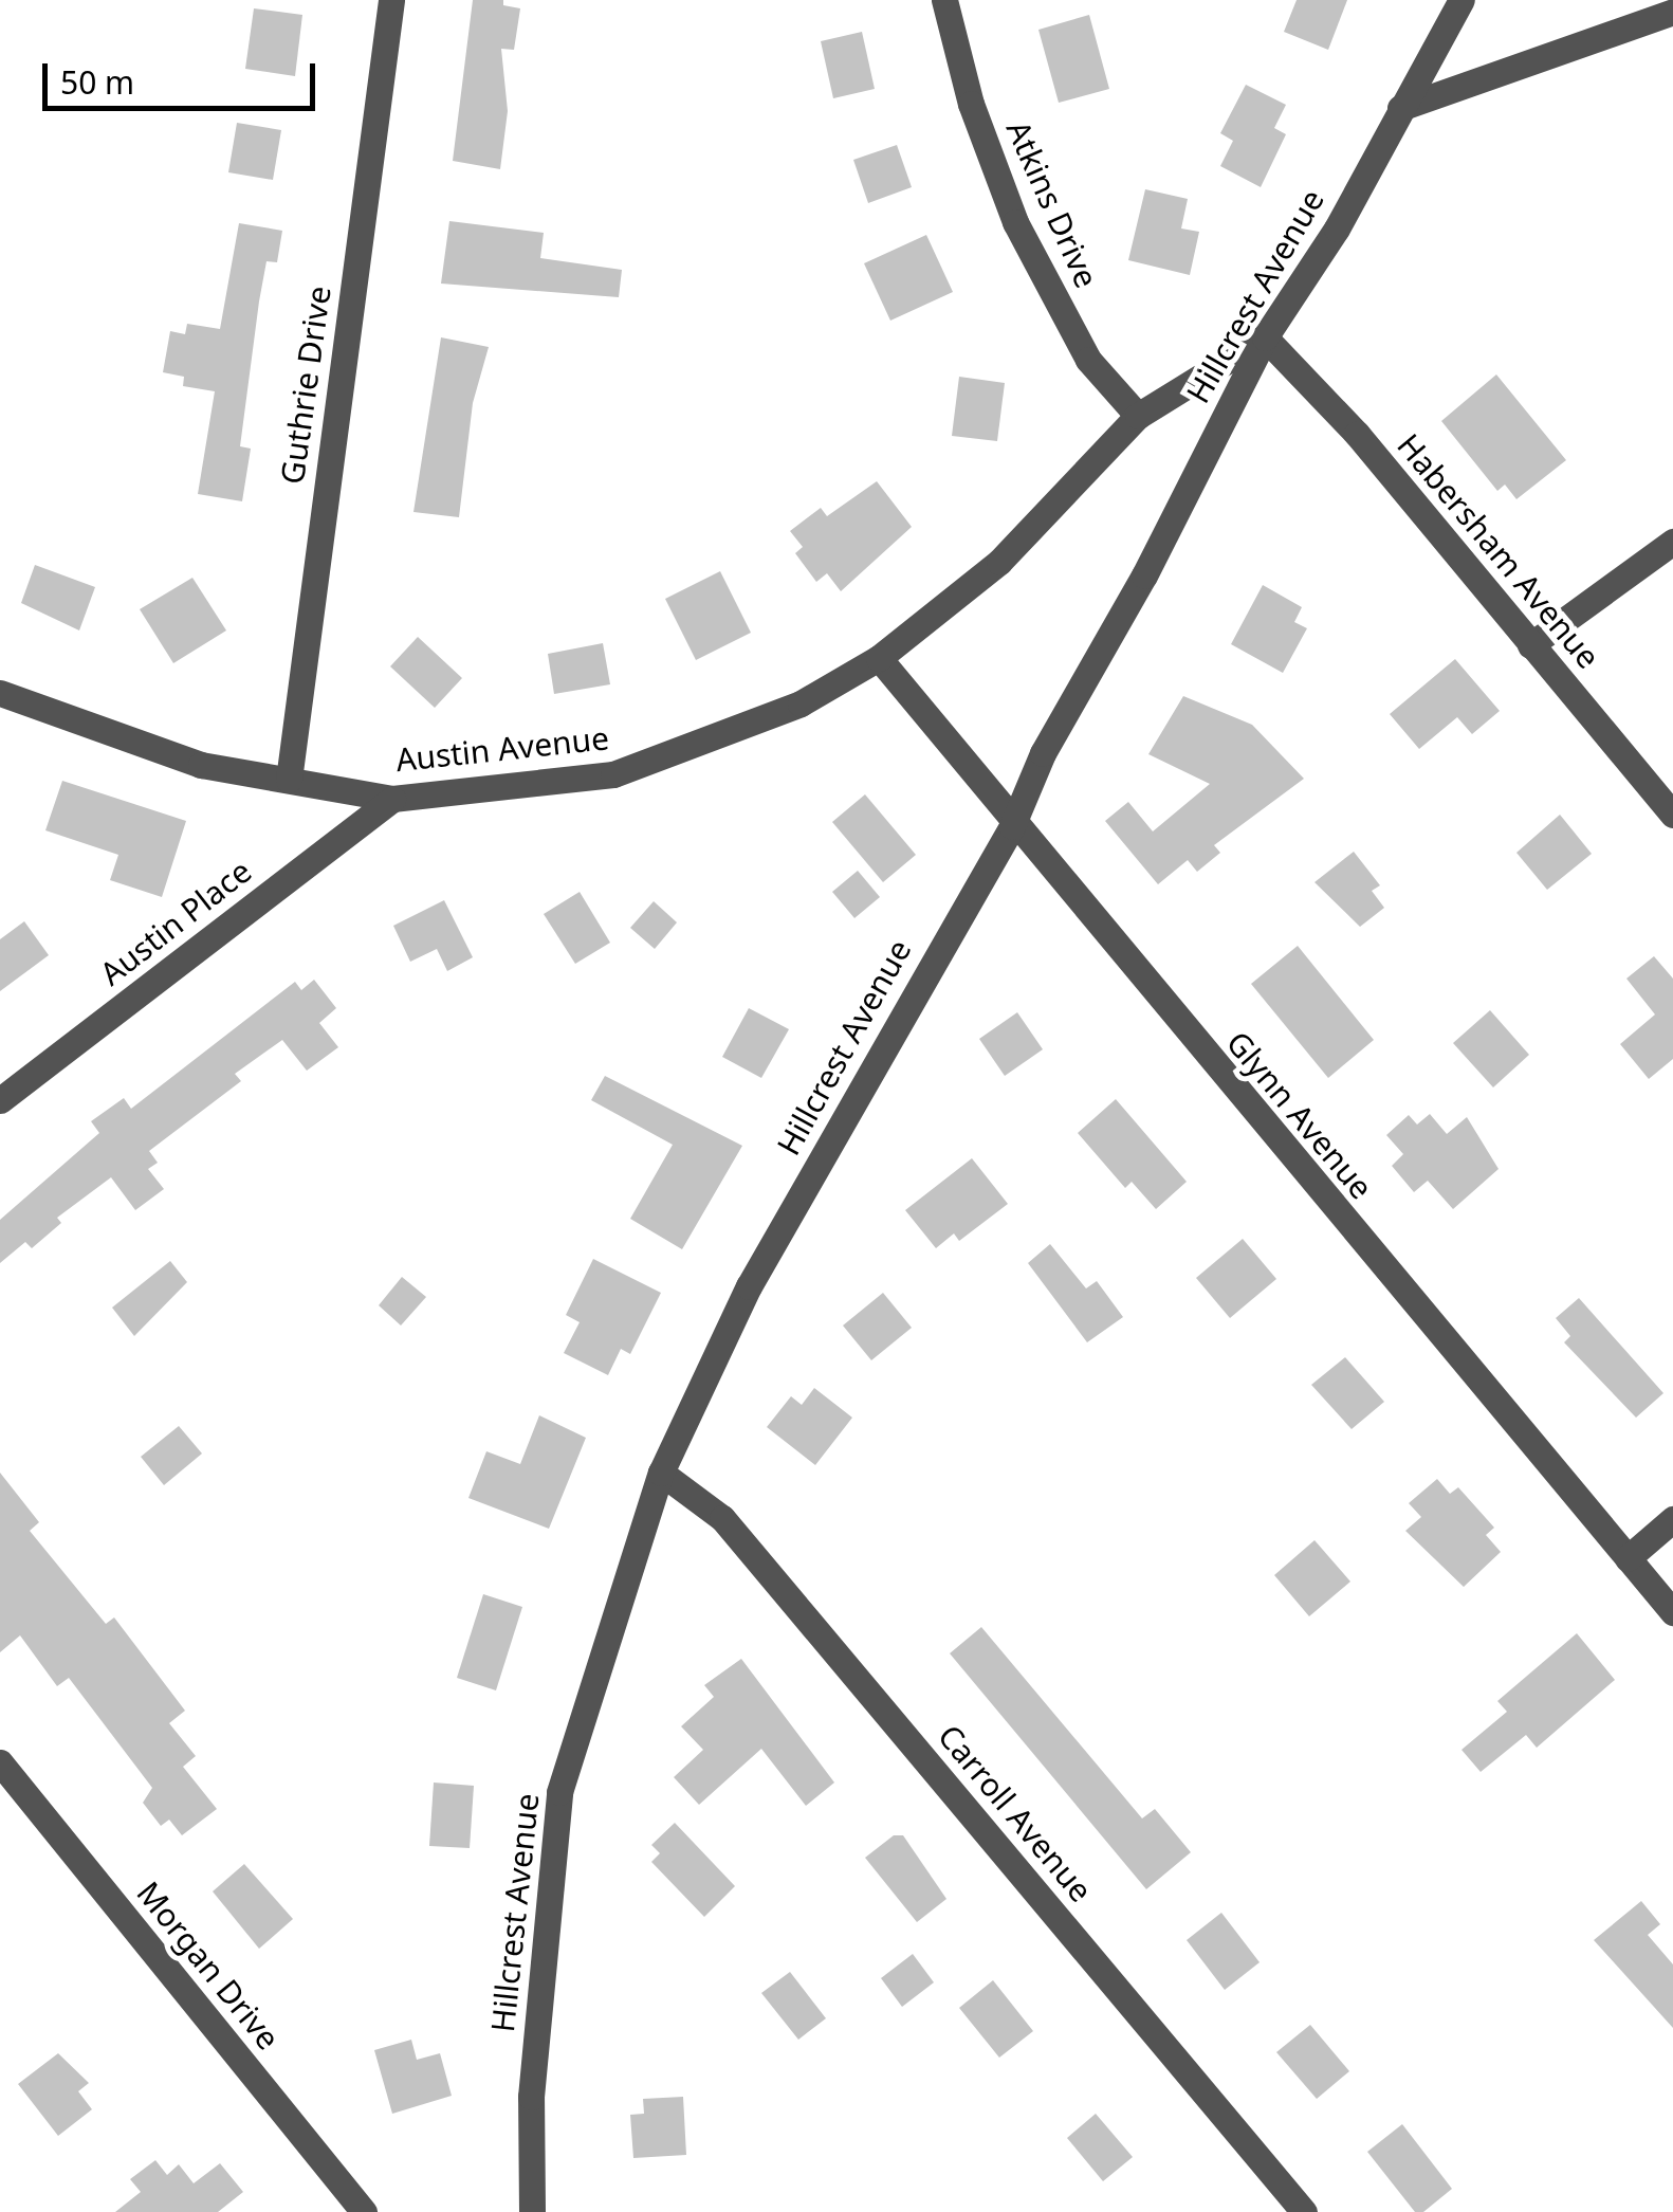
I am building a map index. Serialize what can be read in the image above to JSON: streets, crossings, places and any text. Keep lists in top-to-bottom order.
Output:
{
  "streets": {
    "street": [
      "Atkins Drive",
      "Hillcrest Avenue",
      "Guthrie Drive",
      "Habersham Avenue",
      "Austin Avenue",
      "Austin Place",
      "Glynn Avenue",
      "Carroll Avenue",
      "Morgan Drive"
    ]
  },
  "crossings": [
    ["Atkins Drive", "Austin Avenue"],
    ["Hillcrest Avenue", "Habersham Avenue"],
    ["Hillcrest Avenue", "Austin Avenue"],
    ["Hillcrest Avenue", "Glynn Avenue"],
    ["Hillcrest Avenue", "Carroll Avenue"],
    ["Guthrie Drive", "Austin Avenue"],
    ["Habersham Avenue", "Austin Avenue"],
    ["Austin Avenue", "Austin Place"],
    ["Austin Avenue", "Glynn Avenue"]
  ],
  "scale_bar": "50 m"
}
